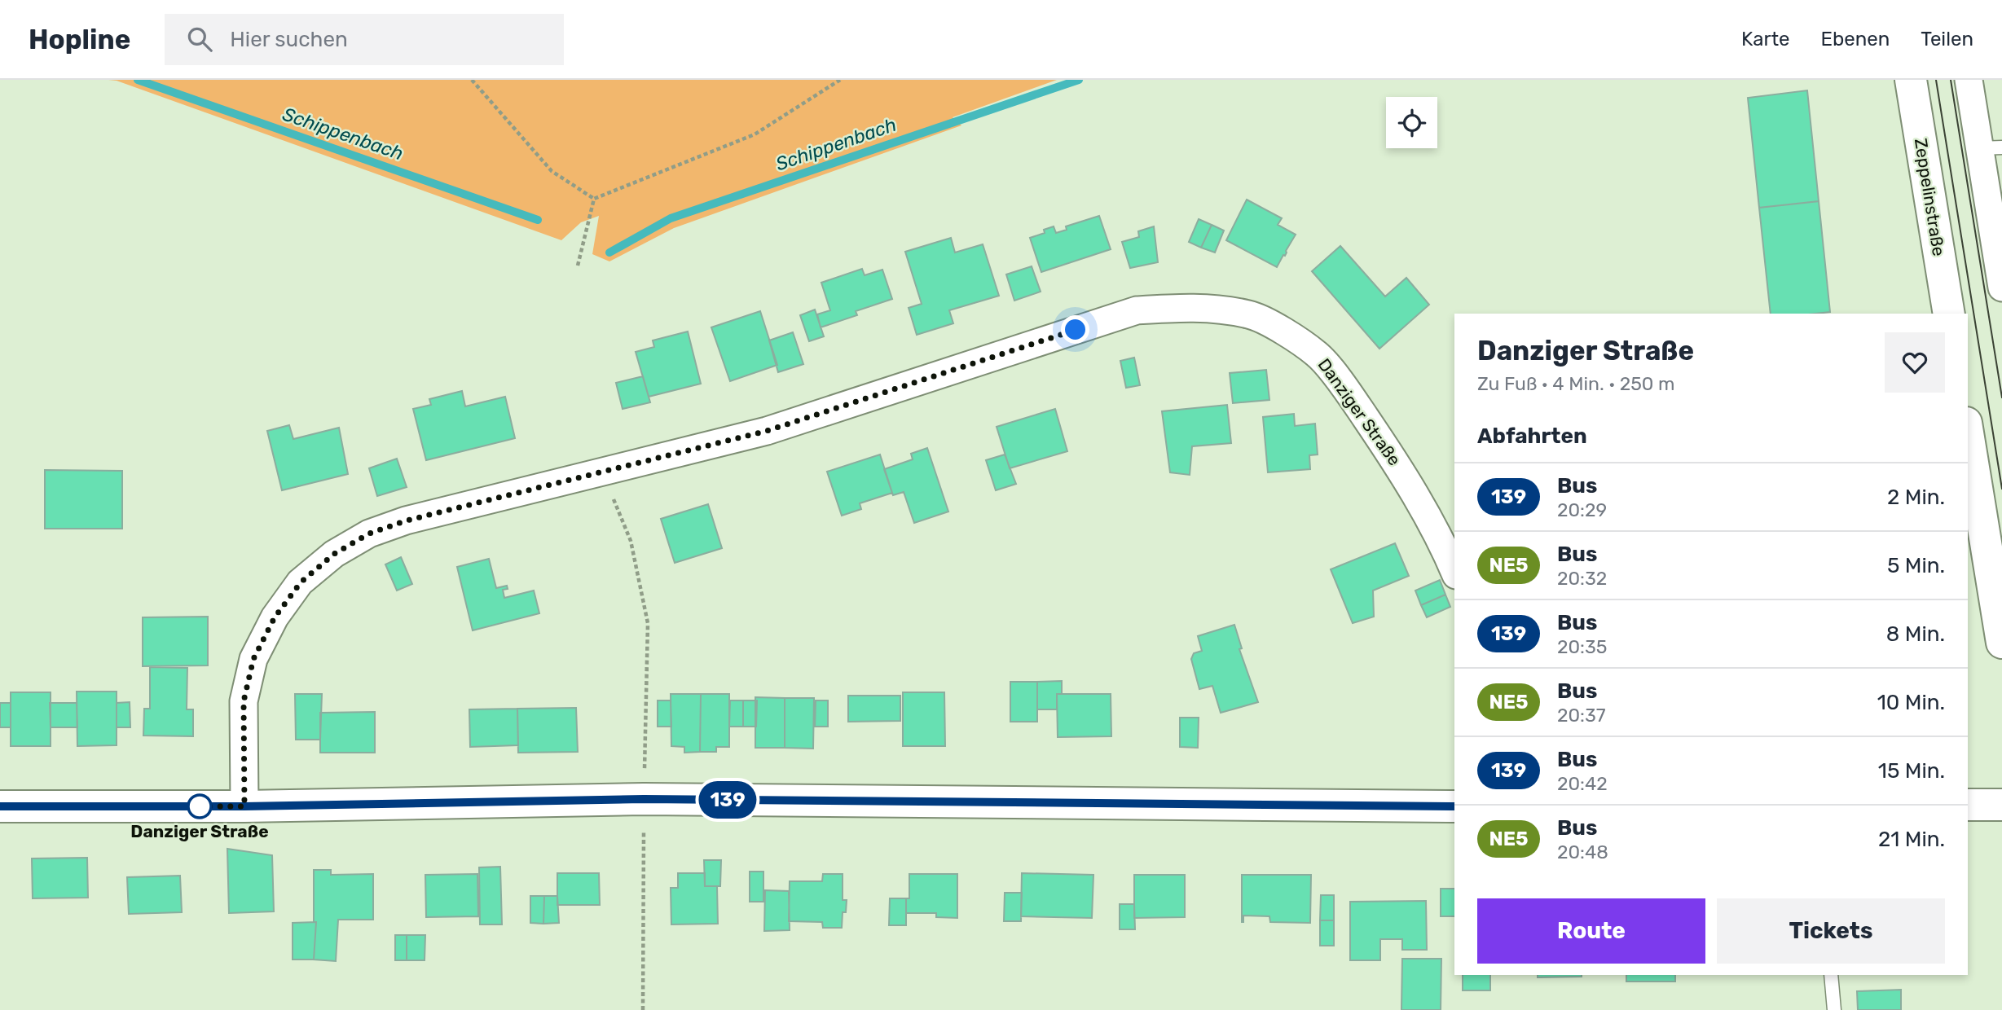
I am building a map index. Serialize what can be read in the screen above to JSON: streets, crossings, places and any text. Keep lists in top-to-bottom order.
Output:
{
  "streets": {
    "street": ["Zeppelinstraße", "Danziger Straße"]
  },
  "water": ["Schippenbach"],
  "places": ["Danziger Straße"],
  "lines": ["bus line 139"],
  "page": {
    "header": "Hopline",
    "search": "Hier suchen",
    "nav": ["Karte", "Ebenen", "Teilen"],
    "on_map": "139",
    "heading": [
      ["Danziger Straße", "Zu Fuß · 4 Min. · 250 m"],
      "Abfahrten"
    ],
    "list": [
      {
        "mark": "139",
        "name": "Bus",
        "note": "20:29",
        "value": "2 Min."
      },
      {
        "mark": "NE5",
        "name": "Bus",
        "note": "20:32",
        "value": "5 Min."
      },
      {
        "mark": "139",
        "name": "Bus",
        "note": "20:35",
        "value": "8 Min."
      },
      {
        "mark": "NE5",
        "name": "Bus",
        "note": "20:37",
        "value": "10 Min."
      },
      {
        "mark": "139",
        "name": "Bus",
        "note": "20:42",
        "value": "15 Min."
      },
      {
        "mark": "NE5",
        "name": "Bus",
        "note": "20:48",
        "value": "21 Min."
      }
    ],
    "buttons": ["Route", "Tickets"]
  }
}
